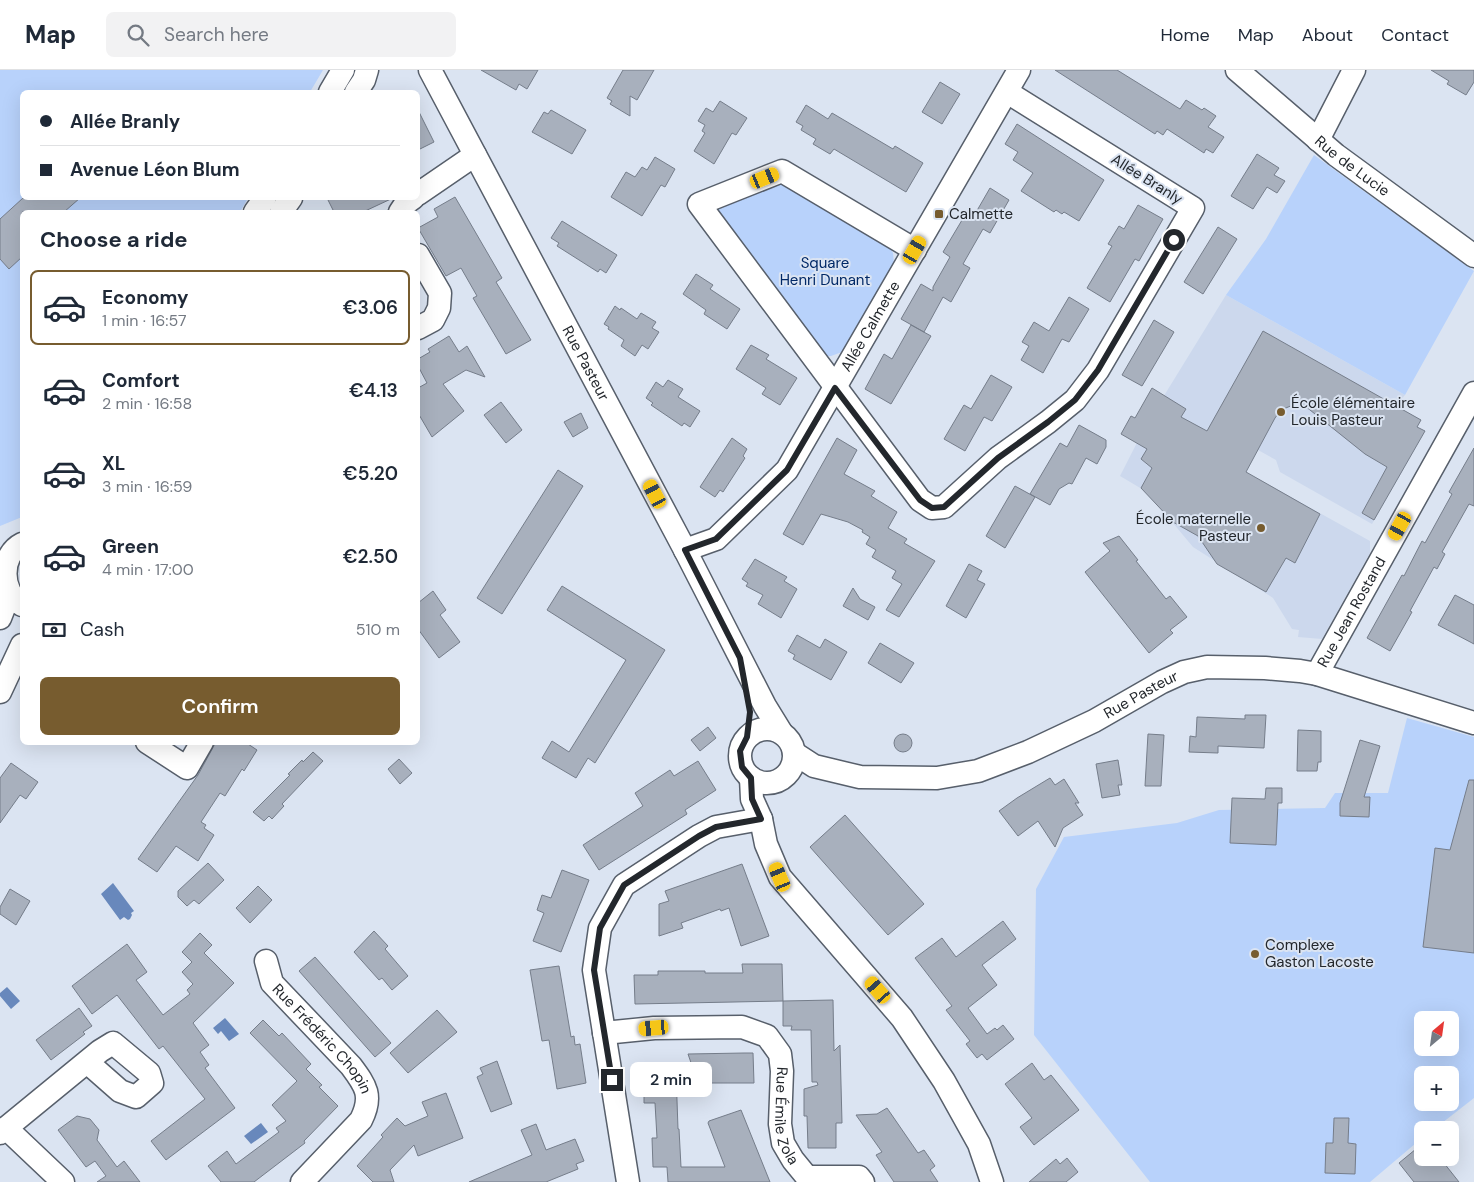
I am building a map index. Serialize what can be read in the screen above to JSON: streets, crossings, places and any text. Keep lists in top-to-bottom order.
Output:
{
  "streets": {
    "street": [
      "Rue de Lucie",
      "Allée Branly",
      "Allée Calmette",
      "Rue Pasteur",
      "Rue Jean Rostand",
      "Rue Frédéric Chopin",
      "Rue Émile Zola"
    ]
  },
  "crossings": [
    ["Allée Branly", "Allée Calmette"],
    ["Allée Calmette", "Rue Pasteur"],
    ["Rue Pasteur", "Rue Jean Rostand"]
  ],
  "parks": ["Square Henri Dunant"],
  "places": {
    "transit": ["Calmette"],
    "other": ["École élémentaire Louis Pasteur", "École maternelle Pasteur", "Complexe Gaston Lacoste"]
  },
  "north": "top right",
  "page": {
    "header": "Map",
    "search": "Search here",
    "nav": [
      "Home",
      "Map",
      "About",
      "Contact"
    ],
    "banner": ["Allée Branly", "Avenue Léon Blum"],
    "heading": "Choose a ride",
    "list": [
      {
        "name": "Economy",
        "note": "1 min · 16:57",
        "value": "€3.06"
      },
      {
        "name": "Comfort",
        "note": "2 min · 16:58",
        "value": "€4.13"
      },
      {
        "name": "XL",
        "note": "3 min · 16:59",
        "value": "€5.20"
      },
      {
        "name": "Green",
        "note": "4 min · 17:00",
        "value": "€2.50"
      }
    ],
    "pay": ["Cash", "510 m"],
    "buttons": "Confirm",
    "map_buttons": ["+", "−"],
    "bubble": "2 min"
  }
}
